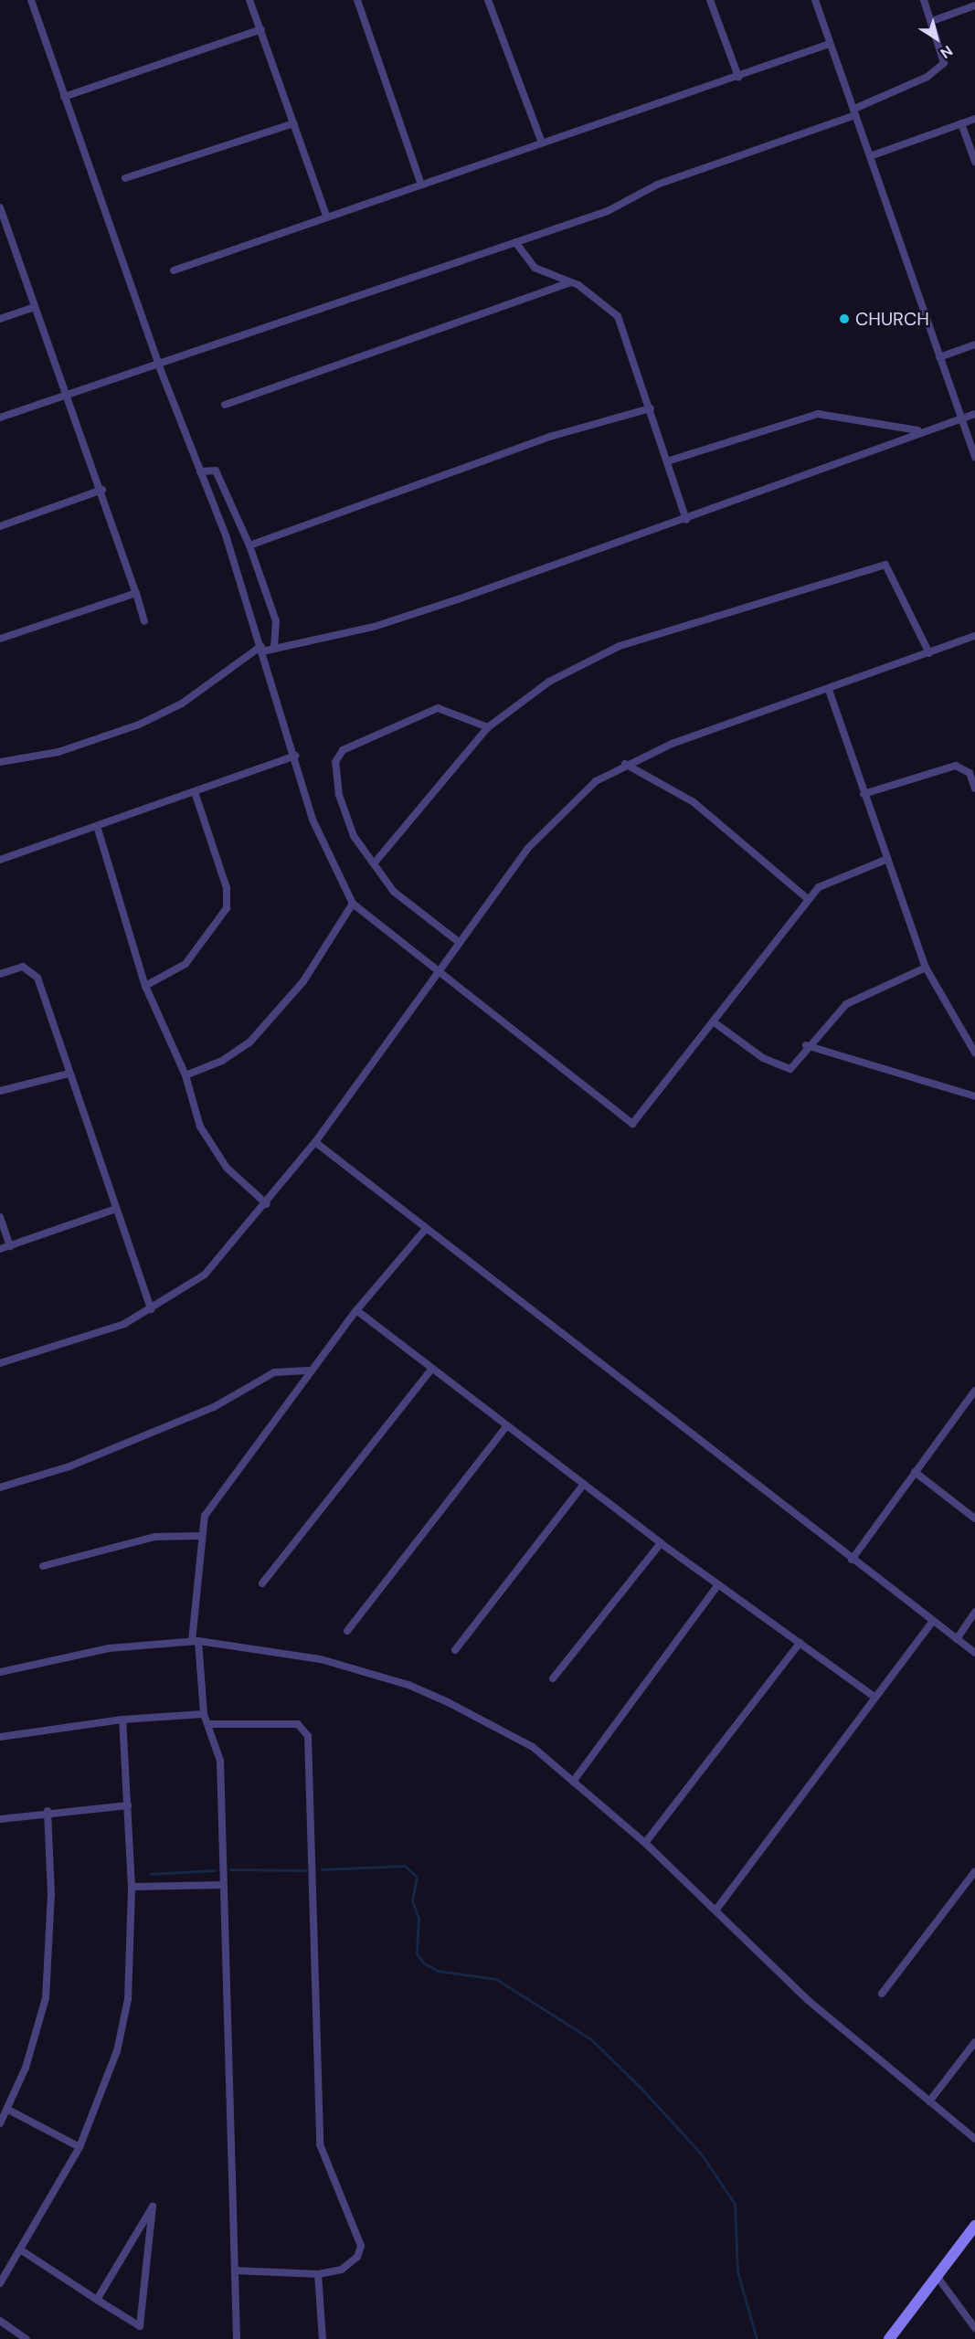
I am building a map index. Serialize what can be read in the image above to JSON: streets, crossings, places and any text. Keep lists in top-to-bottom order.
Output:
{
  "places": ["CHURCH"],
  "north": "bottom right"
}
